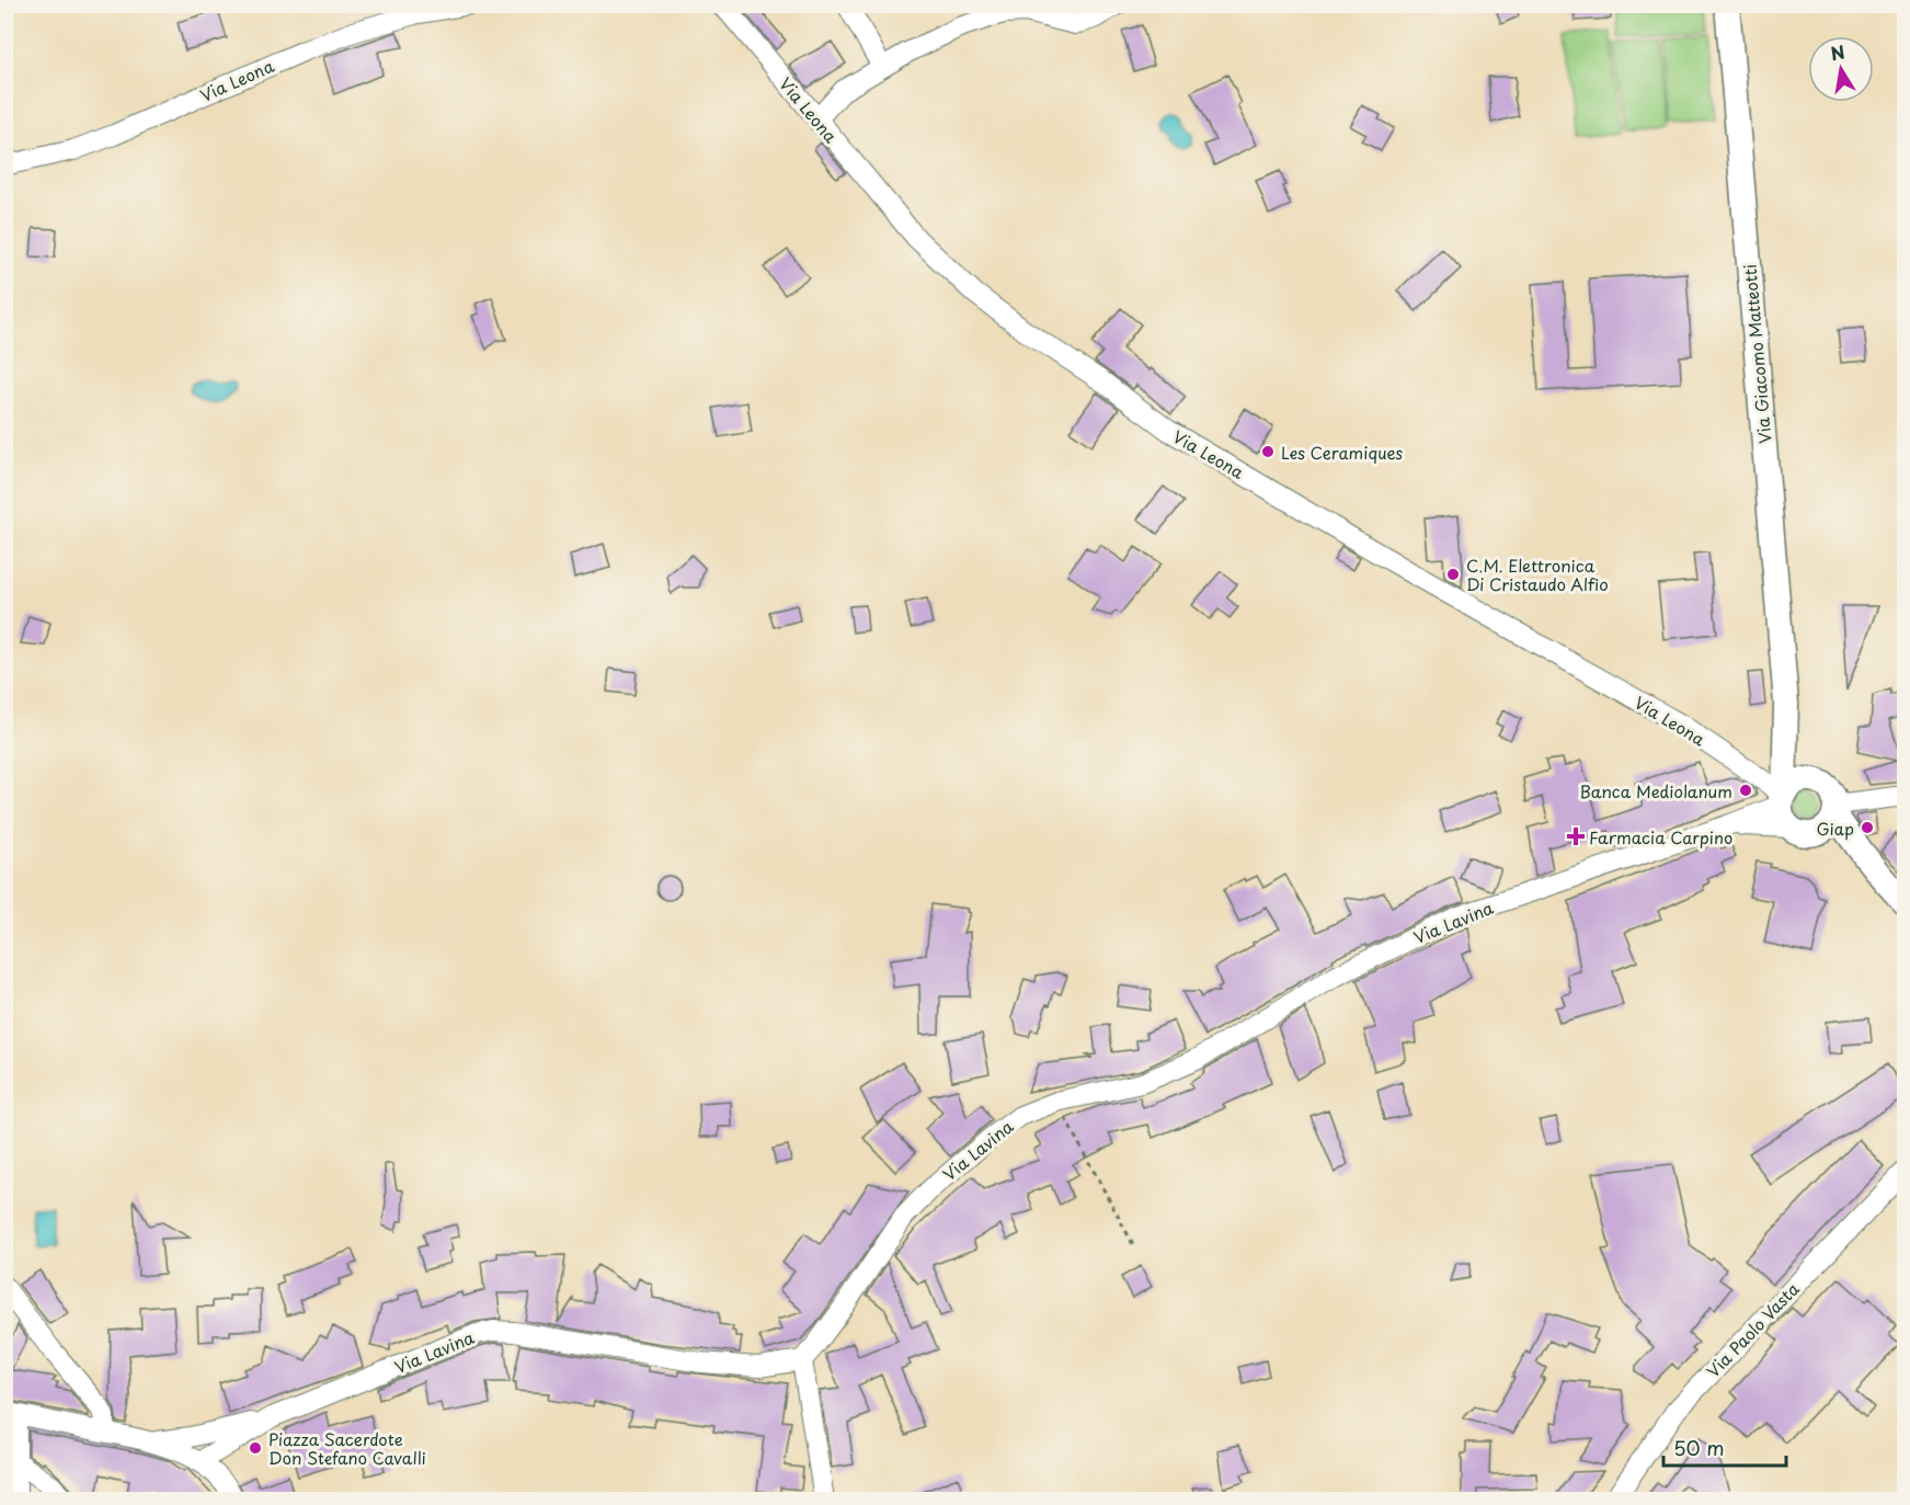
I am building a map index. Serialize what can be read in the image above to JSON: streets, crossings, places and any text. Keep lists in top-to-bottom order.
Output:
{
  "streets": {
    "main road": ["Via Giacomo Matteotti"],
    "street": ["Via Leona", "Via Lavina", "Via Paolo Vasta"]
  },
  "crossings": [
    ["Via Leona", "Via Lavina"]
  ],
  "places": {
    "other": [
      "Les Ceramiques",
      "C.M. Elettronica Di Cristaudo Alfio",
      "Banca Mediolanum",
      "Giap",
      "Piazza Sacerdote Don Stefano Cavalli"
    ],
    "health": ["Farmacia Carpino"]
  },
  "scale_bar": "50 m",
  "north": "top"
}
